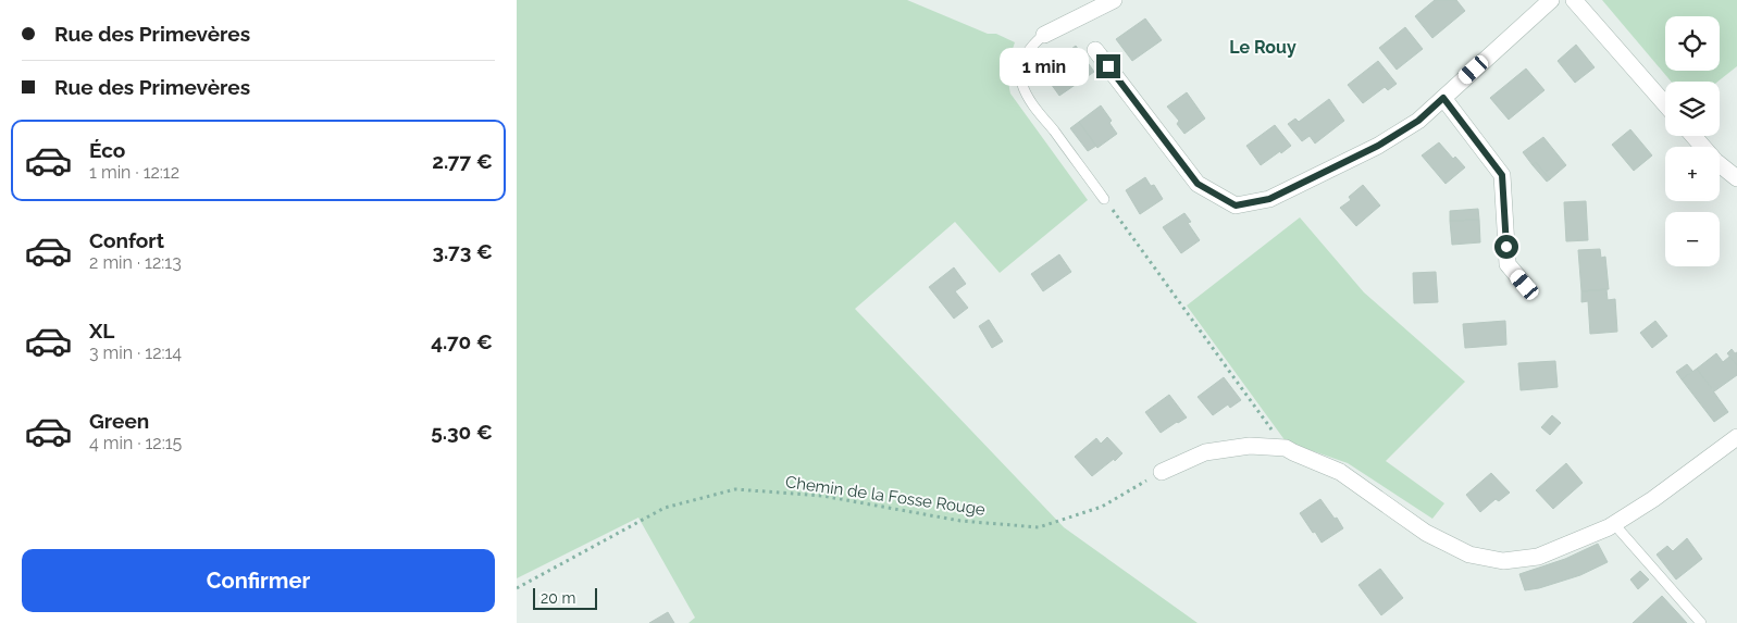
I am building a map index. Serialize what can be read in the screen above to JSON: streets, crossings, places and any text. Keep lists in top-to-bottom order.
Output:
{
  "streets": {
    "path": ["Chemin de la Fosse Rouge"]
  },
  "districts": ["Le Rouy"],
  "scale_bar": "20 m",
  "page": {
    "banner": ["Rue des Primevères", "Rue des Primevères"],
    "map_buttons": ["+", "−"],
    "bubble": "1 min",
    "list": [
      {
        "name": "Éco",
        "note": "1 min · 12:12",
        "value": "2.77 €"
      },
      {
        "name": "Confort",
        "note": "2 min · 12:13",
        "value": "3.73 €"
      },
      {
        "name": "XL",
        "note": "3 min · 12:14",
        "value": "4.70 €"
      },
      {
        "name": "Green",
        "note": "4 min · 12:15",
        "value": "5.30 €"
      }
    ],
    "buttons": "Confirmer",
    "scale": "20 m"
  }
}
